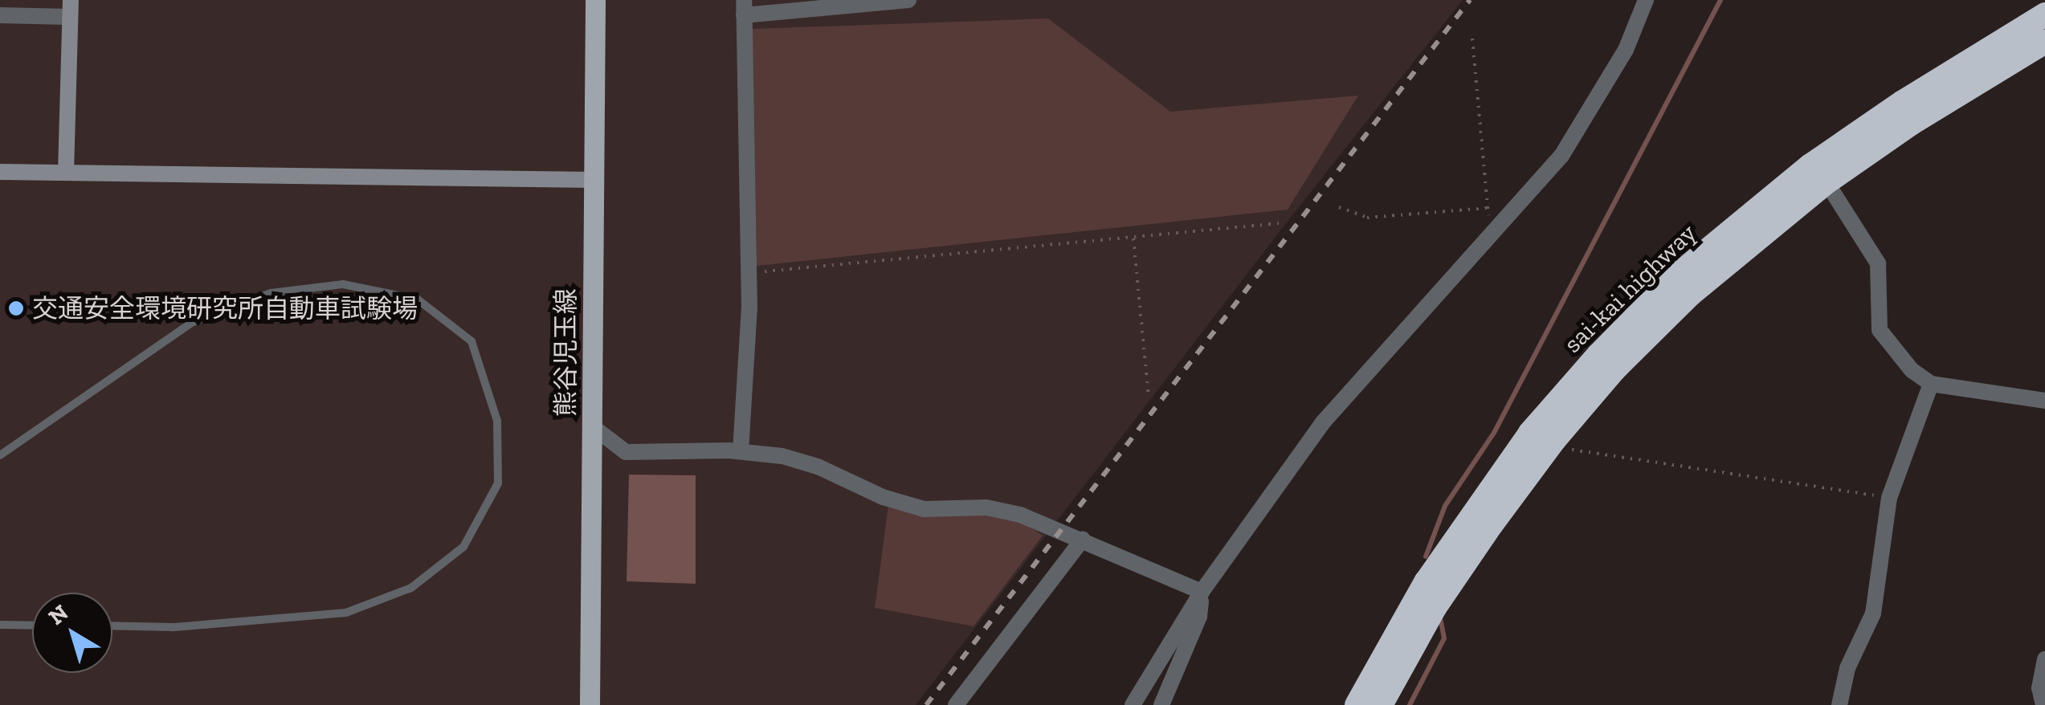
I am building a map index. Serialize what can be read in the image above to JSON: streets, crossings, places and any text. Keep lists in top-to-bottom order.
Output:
{
  "streets": {
    "highway": ["sai-kai highway"],
    "main road": ["熊谷児玉線"]
  },
  "places": ["交通安全環境研究所自動車試験場"],
  "north": "top left"
}
